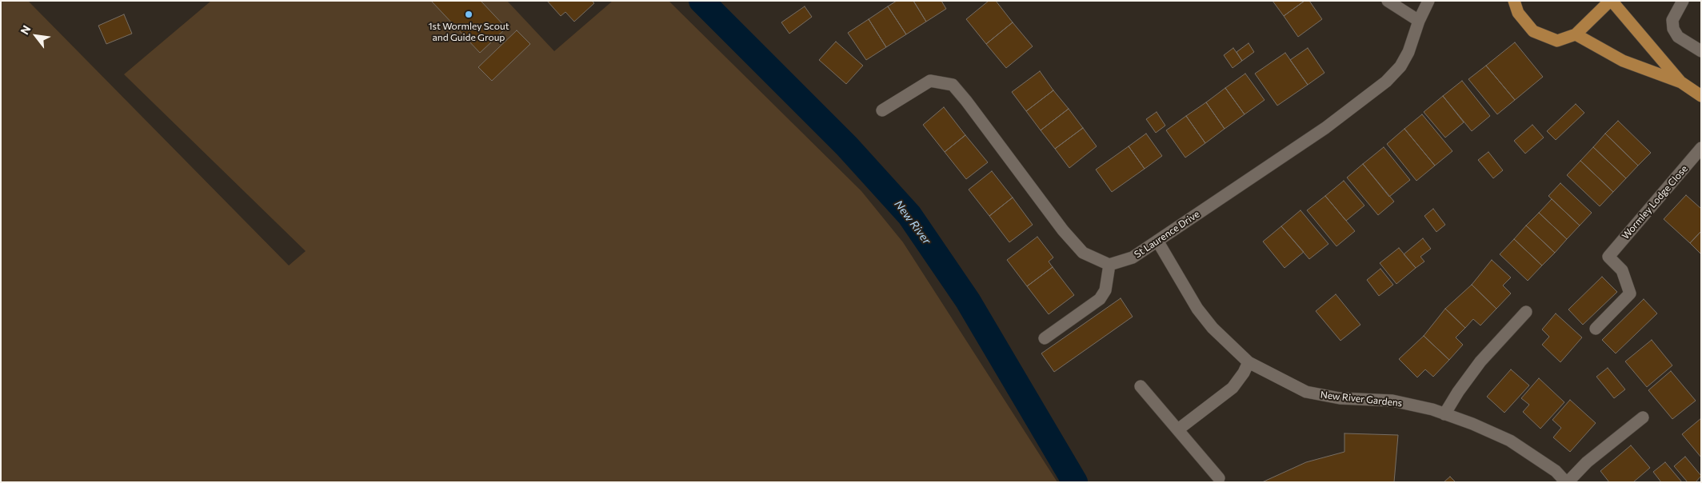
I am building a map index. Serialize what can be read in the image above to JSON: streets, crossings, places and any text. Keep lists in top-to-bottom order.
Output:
{
  "streets": {
    "street": ["Wormley Lodge Close", "St Laurence Drive", "New River Gardens"]
  },
  "crossings": [
    ["St Laurence Drive", "New River Gardens"]
  ],
  "water": ["New River"],
  "places": ["1st Wormley Scout and Guide Group"],
  "north": "top left"
}
